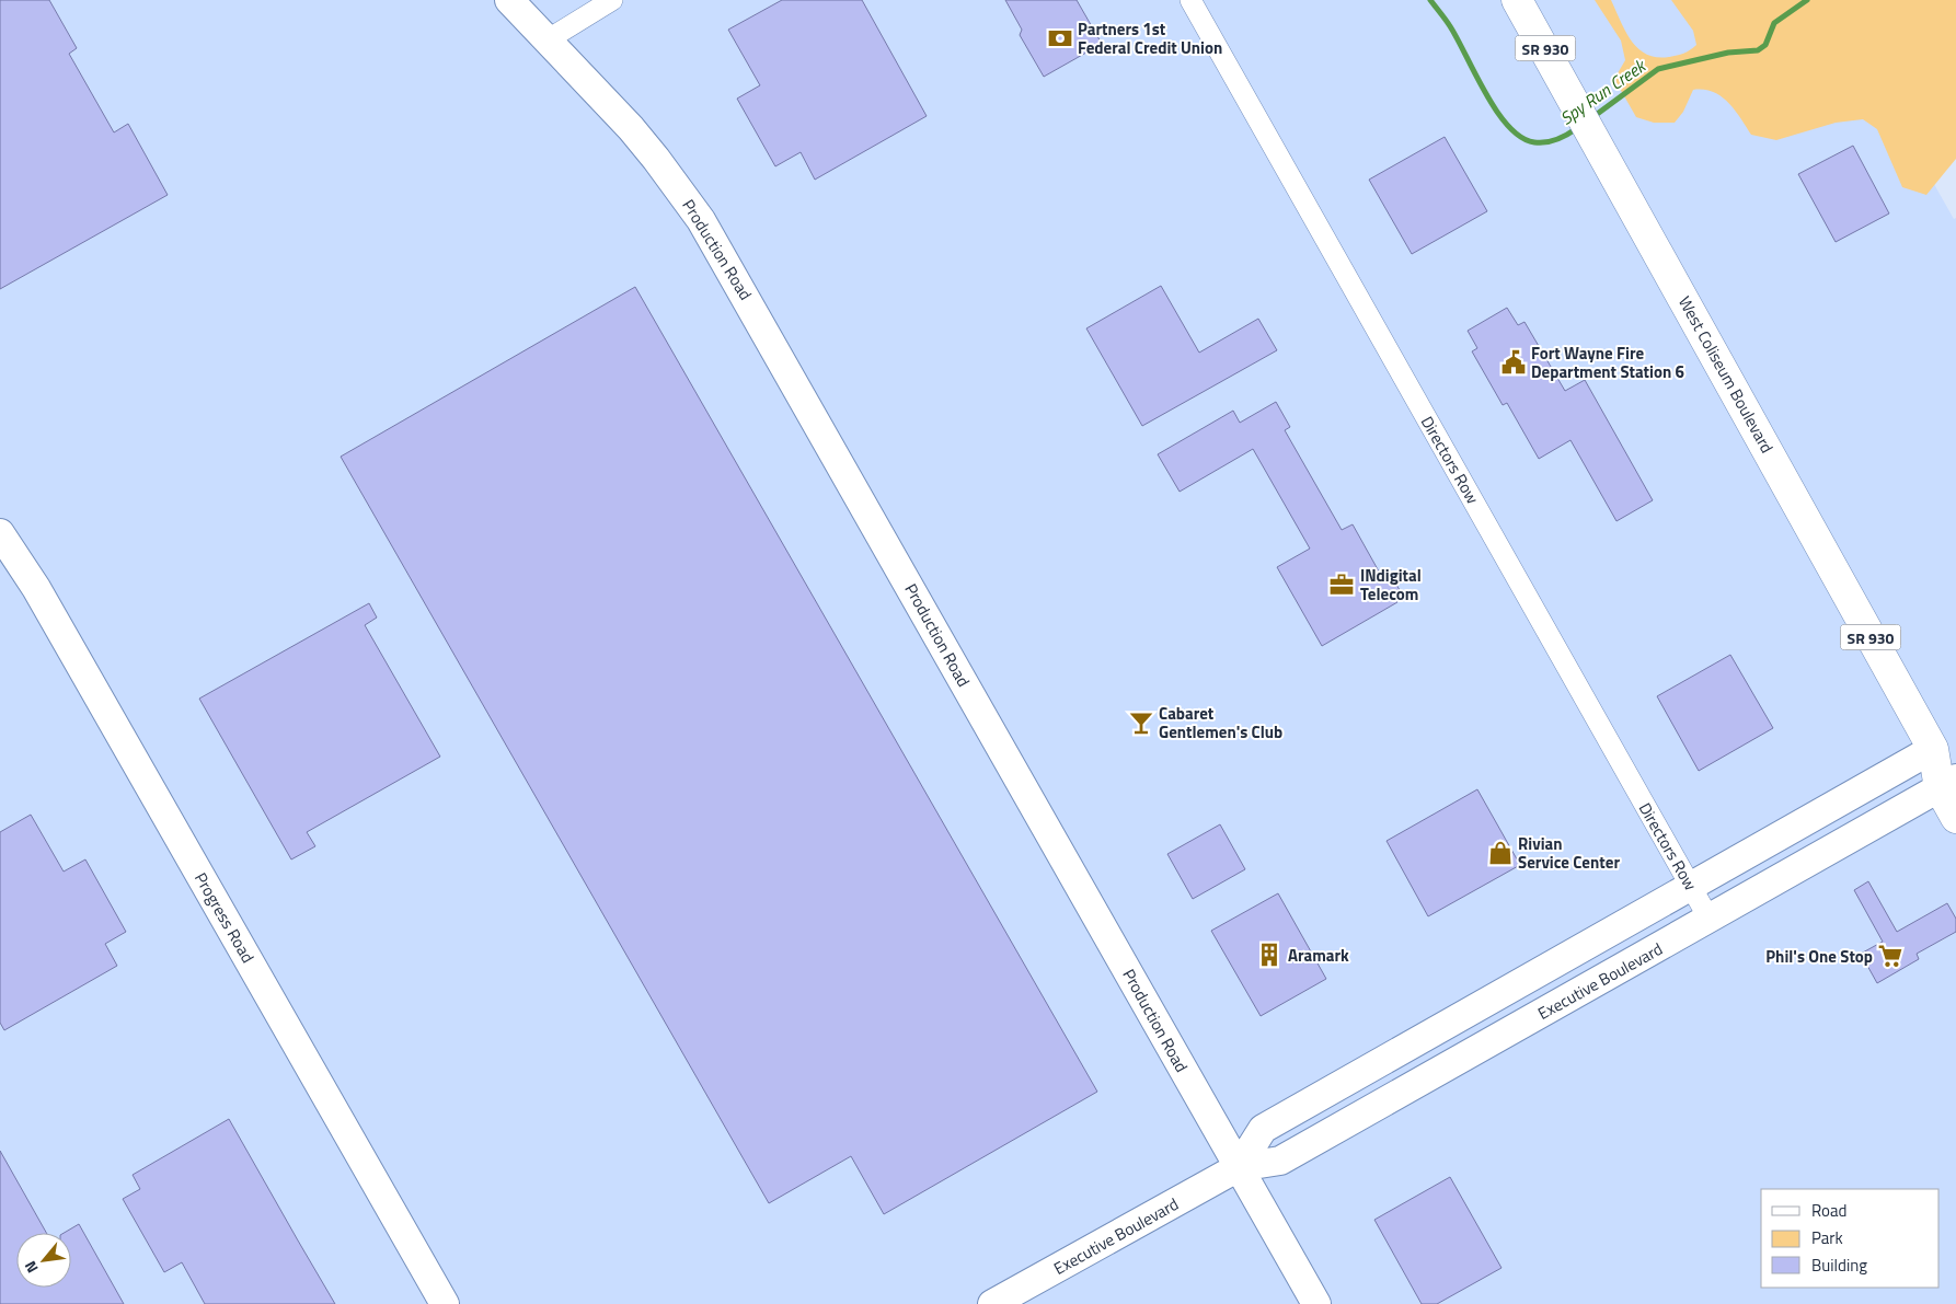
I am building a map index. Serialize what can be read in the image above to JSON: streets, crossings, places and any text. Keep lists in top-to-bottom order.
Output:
{
  "streets": {
    "highway": ["SR 930", "West Coliseum Boulevard"],
    "main road": ["Production Road", "Progress Road", "Executive Boulevard"],
    "street": ["Directors Row"]
  },
  "crossings": [
    ["Production Road", "Executive Boulevard"],
    ["West Coliseum Boulevard", "Executive Boulevard"],
    ["Directors Row", "Executive Boulevard"]
  ],
  "water": ["Spy Run Creek"],
  "places": {
    "bank": ["Partners 1st Federal Credit Union"],
    "public building": ["Fort Wayne Fire Department Station 6"],
    "office": ["INdigital Telecom"],
    "bar": ["Cabaret Gentlemen's Club"],
    "shop": ["Rivian Service Center"],
    "building": ["Aramark"],
    "supermarket": ["Phil's One Stop"]
  },
  "legend": ["Road", "Park", "Building"],
  "north": "bottom left"
}
